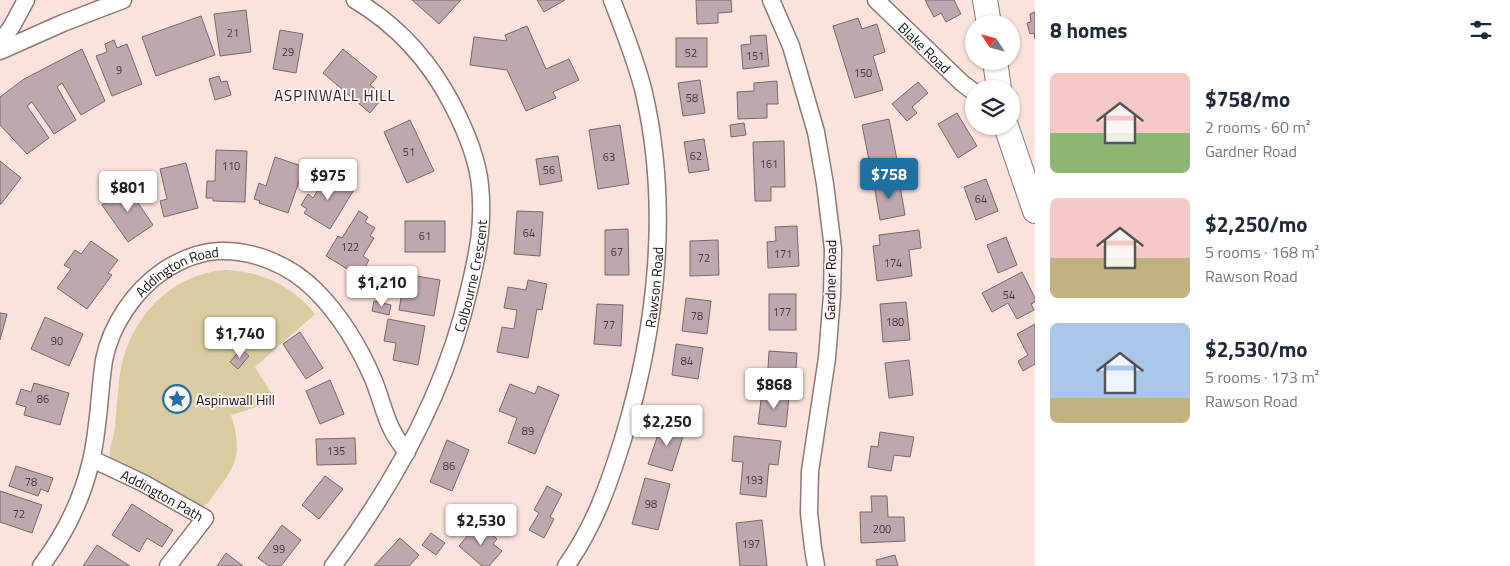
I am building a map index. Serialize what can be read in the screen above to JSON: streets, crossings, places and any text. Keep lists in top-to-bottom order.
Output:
{
  "streets": {
    "street": [
      "Blake Road",
      "Addington Road",
      "Colbourne Crescent",
      "Gardner Road",
      "Rawson Road",
      "Addington Path"
    ]
  },
  "crossings": [
    ["Addington Road", "Colbourne Crescent"],
    ["Addington Road", "Addington Path"]
  ],
  "districts": ["ASPINWALL HILL"],
  "places": {
    "place": ["Aspinwall Hill"]
  },
  "house_numbers": [
    "21",
    "29",
    "52",
    "151",
    "9",
    "150",
    "58",
    "51",
    "62",
    "63",
    "161",
    "110",
    "56",
    "64",
    "64",
    "61",
    "122",
    "67",
    "171",
    "72",
    "174",
    "54",
    "177",
    "78",
    "180",
    "77",
    "90",
    "84",
    "86",
    "89",
    "135",
    "86",
    "193",
    "78",
    "98",
    "72",
    "200",
    "197",
    "99"
  ],
  "north": "top left",
  "page": {
    "heading": "8 homes",
    "list": [
      {
        "name": "$758/mo",
        "note": "2 rooms · 60 m² · Gardner Road"
      },
      {
        "name": "$2,250/mo",
        "note": "5 rooms · 168 m² · Rawson Road"
      },
      {
        "name": "$2,530/mo",
        "note": "5 rooms · 173 m² · Rawson Road"
      }
    ],
    "price": [
      "$758",
      "$975",
      "$801",
      "$1,210",
      "$1,740",
      "$868",
      "$2,250",
      "$2,530"
    ]
  }
}
